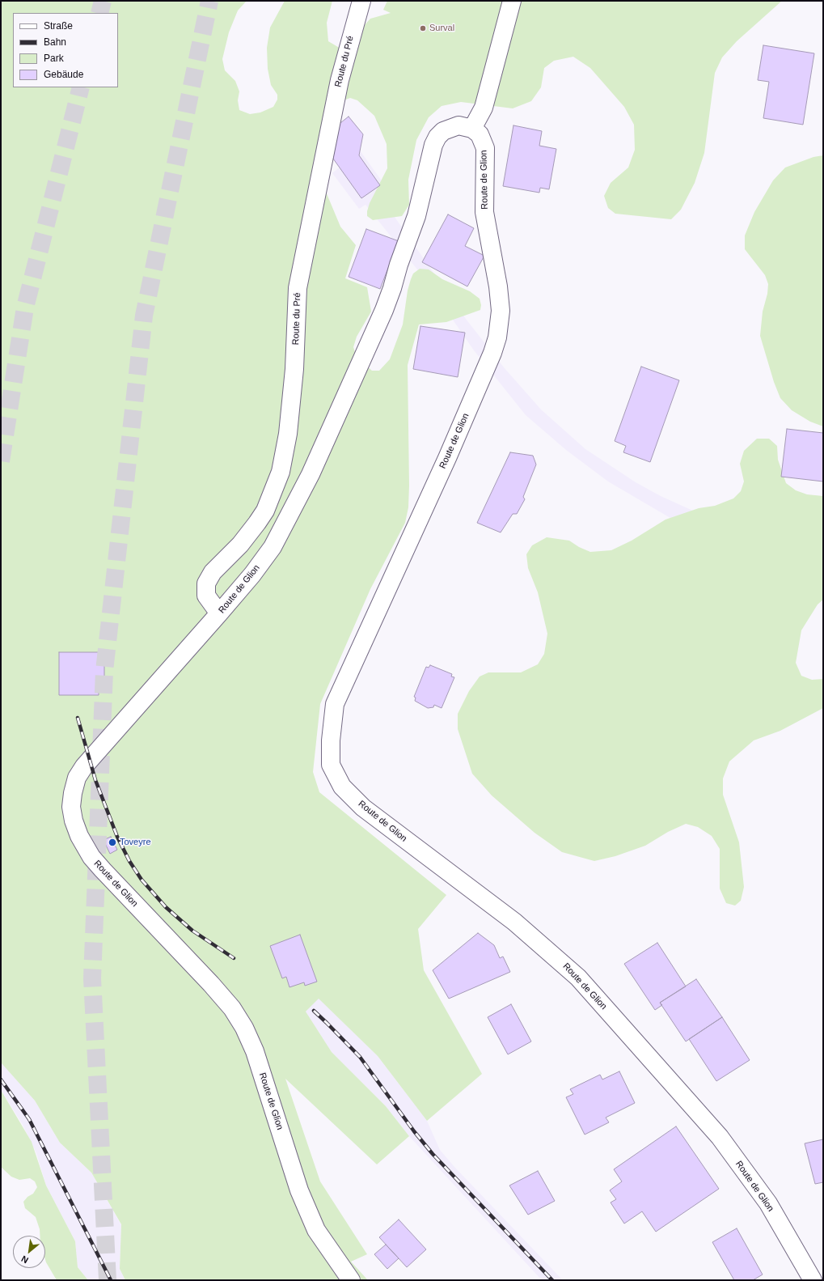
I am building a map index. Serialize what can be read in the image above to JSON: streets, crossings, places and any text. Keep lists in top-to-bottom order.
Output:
{
  "streets": {
    "street": ["Route du Pré", "Route de Glion"]
  },
  "crossings": [
    ["Route du Pré", "Route de Glion"]
  ],
  "places": ["Surval", "Toveyre"],
  "legend": [
    "Straße",
    "Bahn",
    "Park",
    "Gebäude"
  ],
  "north": "bottom left"
}
